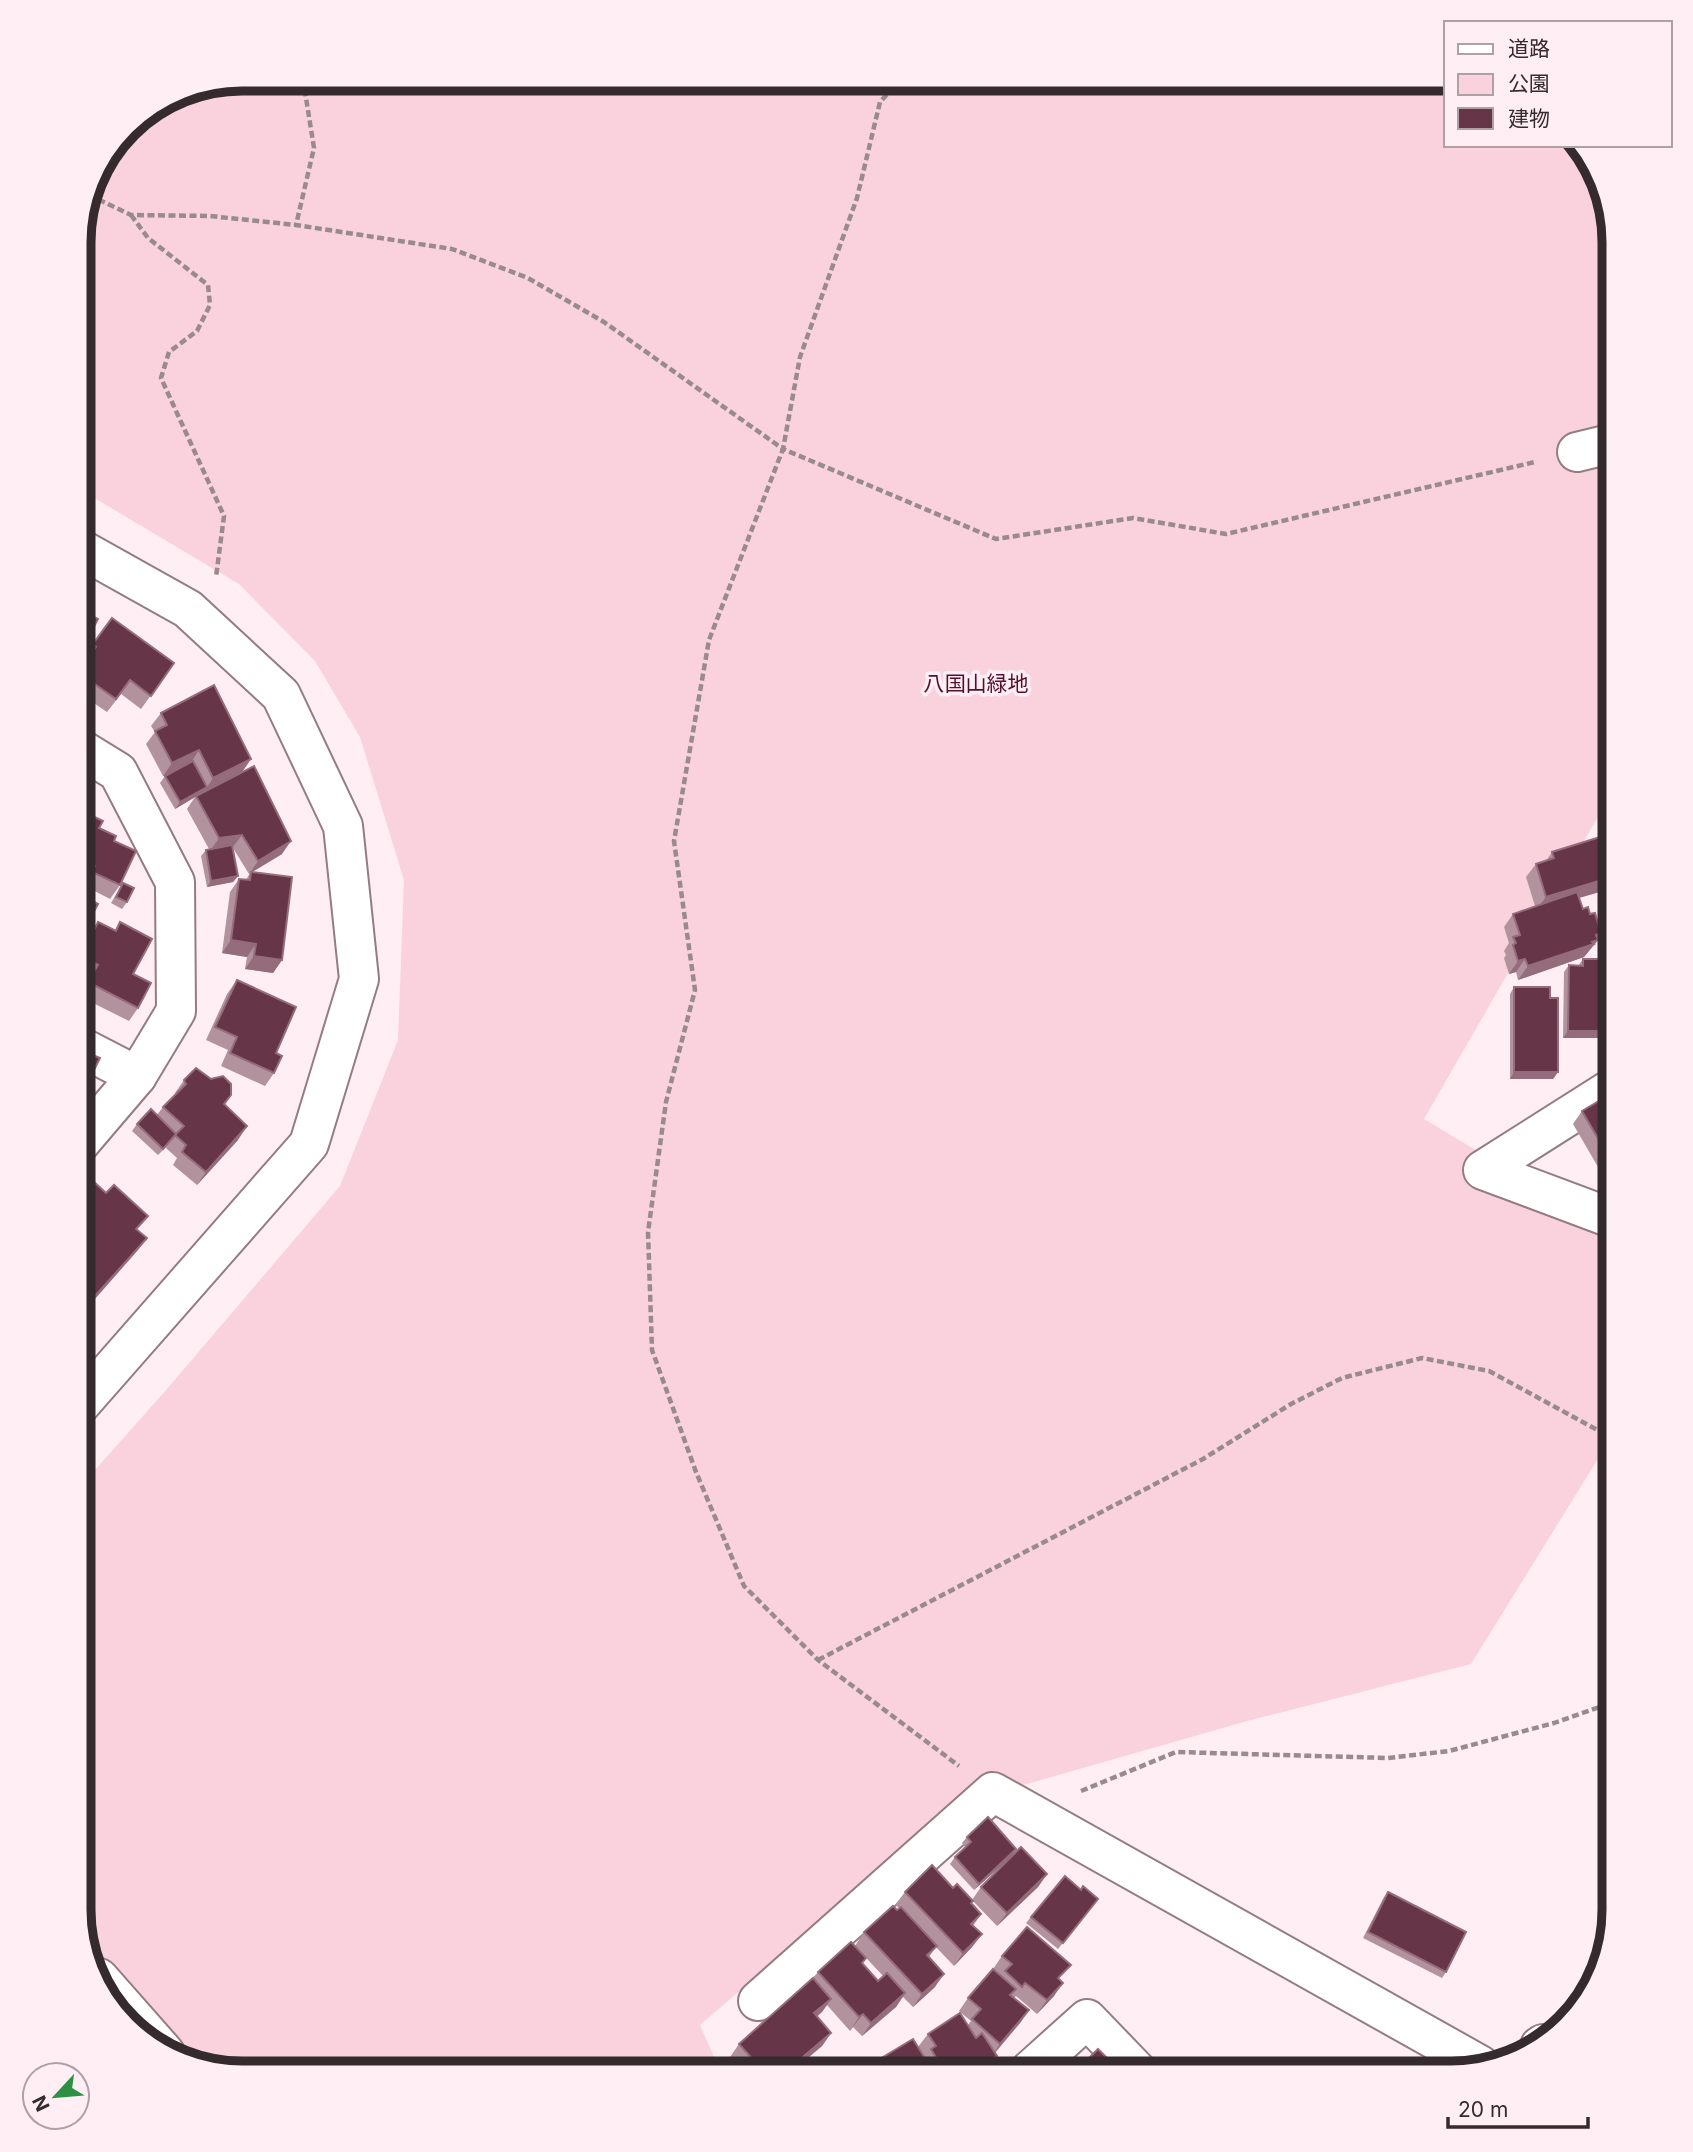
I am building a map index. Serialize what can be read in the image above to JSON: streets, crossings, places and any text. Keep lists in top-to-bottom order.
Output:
{
  "parks": ["八国山緑地"],
  "legend": ["道路", "公園", "建物"],
  "scale_bar": "20 m",
  "north": "bottom left"
}
